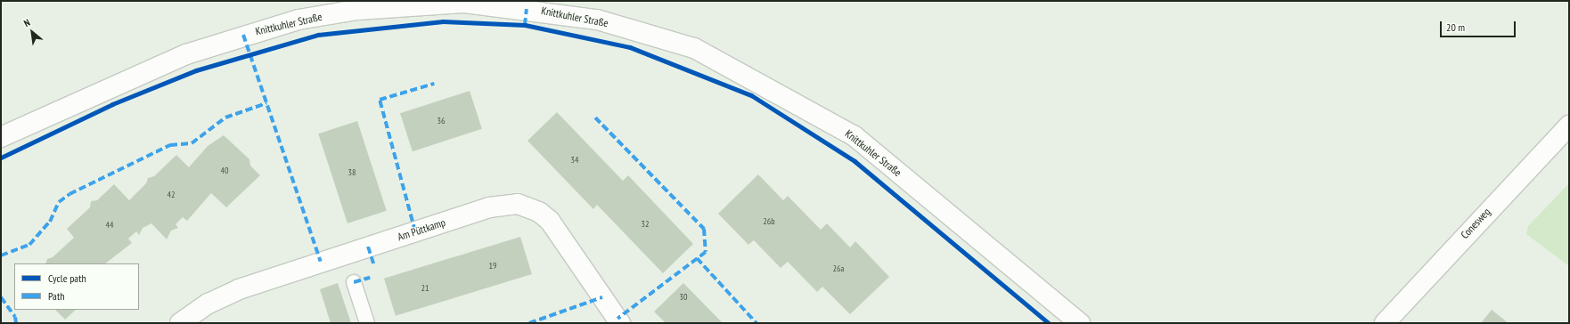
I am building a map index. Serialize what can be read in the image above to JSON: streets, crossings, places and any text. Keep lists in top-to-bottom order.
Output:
{
  "streets": {
    "street": ["Knittkuhler Straße", "Conesweg", "Am Püttkamp"]
  },
  "house_numbers": [
    "36",
    "34",
    "40",
    "38",
    "42",
    "26b",
    "32",
    "44",
    "19",
    "26a",
    "21",
    "30"
  ],
  "legend": ["Cycle path", "Path"],
  "scale_bar": "20 m",
  "north": "top left"
}
